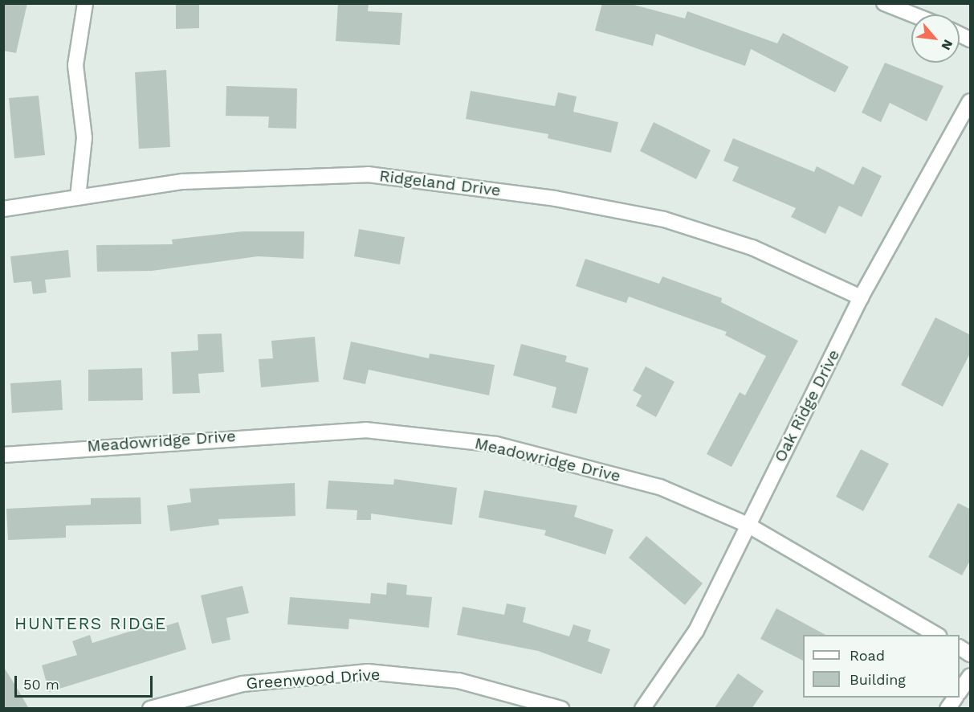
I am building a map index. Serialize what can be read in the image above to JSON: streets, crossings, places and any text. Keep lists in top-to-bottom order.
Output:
{
  "streets": {
    "street": [
      "Ridgeland Drive",
      "Oak Ridge Drive",
      "Meadowridge Drive",
      "Greenwood Drive"
    ]
  },
  "crossings": [
    ["Ridgeland Drive", "Oak Ridge Drive"],
    ["Oak Ridge Drive", "Meadowridge Drive"]
  ],
  "districts": ["HUNTERS RIDGE"],
  "legend": ["Road", "Building"],
  "scale_bar": "50 m",
  "north": "bottom right"
}
